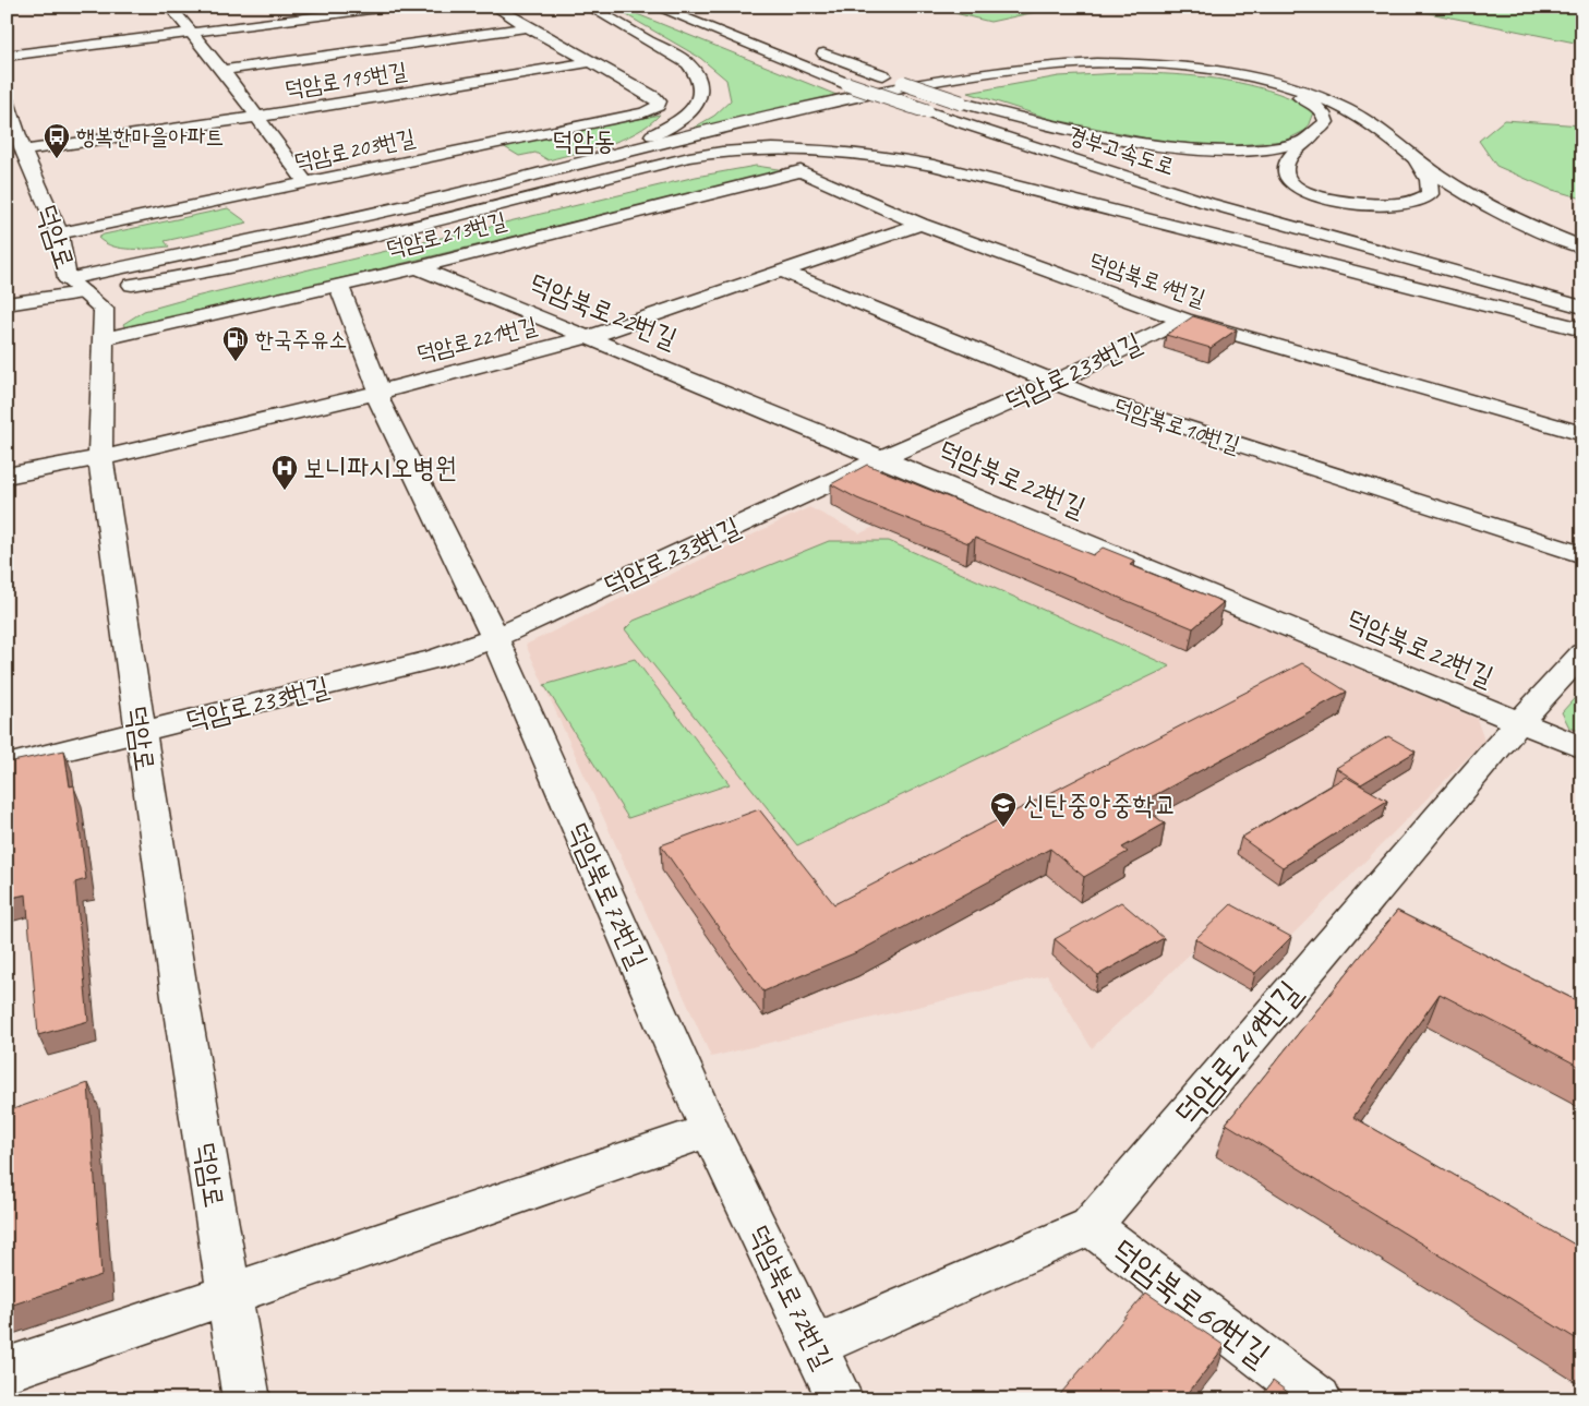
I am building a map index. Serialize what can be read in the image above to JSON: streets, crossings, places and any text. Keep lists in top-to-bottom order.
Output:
{
  "streets": {
    "main road": [
      "덕암로195번길",
      "덕암로203번길",
      "경부고속도로",
      "덕암로213번길",
      "덕암로",
      "덕암북로4번길",
      "덕암북로22번길",
      "덕암로221번길",
      "덕암로233번길",
      "덕암북로10번길",
      "덕암북로72번길",
      "덕암로249번길",
      "덕암북로60번길"
    ]
  },
  "crossings": [
    ["덕암로195번길", "덕암로203번길"],
    ["덕암로195번길", "덕암로"],
    ["덕암로203번길", "덕암로"],
    ["덕암로213번길", "덕암로"],
    ["덕암로213번길", "덕암북로4번길"],
    ["덕암로213번길", "덕암북로22번길"],
    ["덕암로213번길", "덕암북로72번길"],
    ["덕암로", "덕암로221번길"],
    ["덕암로", "덕암로233번길"],
    ["덕암북로4번길", "덕암로221번길"],
    ["덕암북로4번길", "덕암로233번길"],
    ["덕암북로22번길", "덕암로221번길"],
    ["덕암북로22번길", "덕암로233번길"],
    ["덕암북로22번길", "덕암로249번길"],
    ["덕암로221번길", "덕암북로10번길"],
    ["덕암로221번길", "덕암북로72번길"],
    ["덕암로233번길", "덕암북로10번길"],
    ["덕암로233번길", "덕암북로72번길"],
    ["덕암북로72번길", "덕암로249번길"],
    ["덕암로249번길", "덕암북로60번길"]
  ],
  "districts": ["덕암동"],
  "places": {
    "bus stop": ["행복한마을아파트"],
    "fuel station": ["한국주유소"],
    "hospital": ["보니파시오병원"],
    "school or university": ["신탄중앙중학교"]
  }
}
